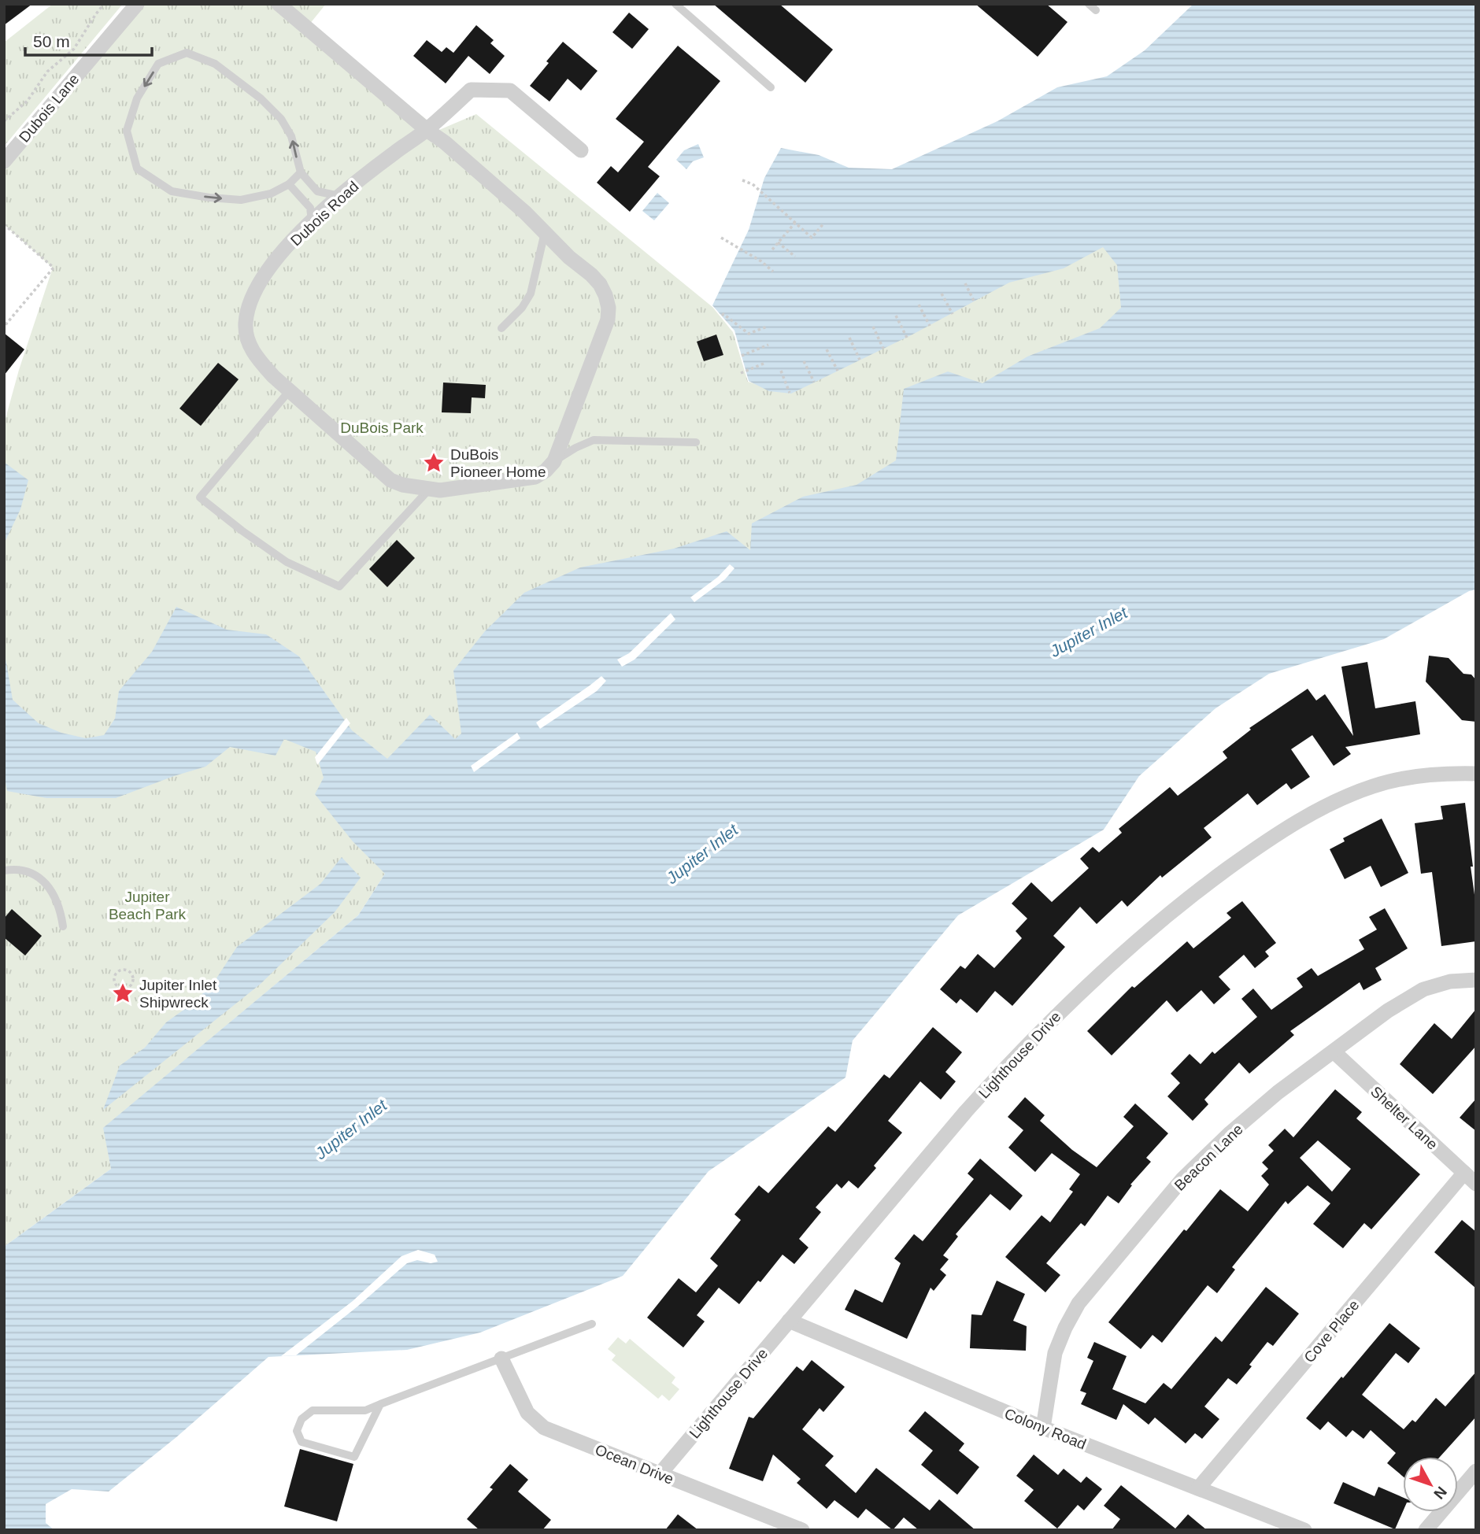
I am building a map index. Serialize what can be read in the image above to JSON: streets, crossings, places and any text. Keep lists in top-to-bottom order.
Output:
{
  "streets": {
    "street": [
      "Dubois Lane",
      "Dubois Road",
      "Lighthouse Drive",
      "Shelter Lane",
      "Beacon Lane",
      "Cove Place",
      "Colony Road",
      "Ocean Drive"
    ]
  },
  "crossings": [
    ["Lighthouse Drive", "Colony Road"],
    ["Lighthouse Drive", "Ocean Drive"],
    ["Shelter Lane", "Beacon Lane"],
    ["Shelter Lane", "Cove Place"],
    ["Beacon Lane", "Colony Road"],
    ["Cove Place", "Colony Road"]
  ],
  "water": ["Jupiter Inlet"],
  "parks": ["DuBois Park", "Jupiter Beach Park"],
  "places": {
    "place": ["DuBois Pioneer Home", "Jupiter Inlet Shipwreck"]
  },
  "scale_bar": "50 m",
  "north": "bottom right"
}
